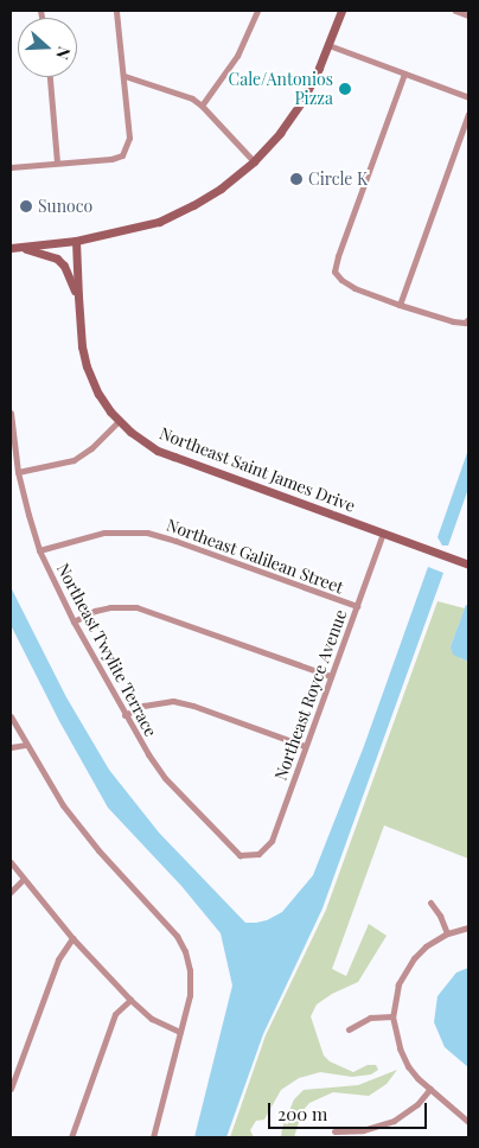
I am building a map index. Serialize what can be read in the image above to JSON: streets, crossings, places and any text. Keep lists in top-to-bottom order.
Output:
{
  "streets": {
    "main road": ["Northeast Saint James Drive"],
    "street": ["Northeast Galilean Street", "Northeast Twylite Terrace", "Northeast Royce Avenue"]
  },
  "crossings": [
    ["Northeast Saint James Drive", "Northeast Royce Avenue"],
    ["Northeast Galilean Street", "Northeast Twylite Terrace"],
    ["Northeast Galilean Street", "Northeast Royce Avenue"],
    ["Northeast Twylite Terrace", "Northeast Royce Avenue"]
  ],
  "places": ["Cale/Antonios Pizza", "Circle K", "Sunoco"],
  "scale_bar": "200 m",
  "north": "right"
}
